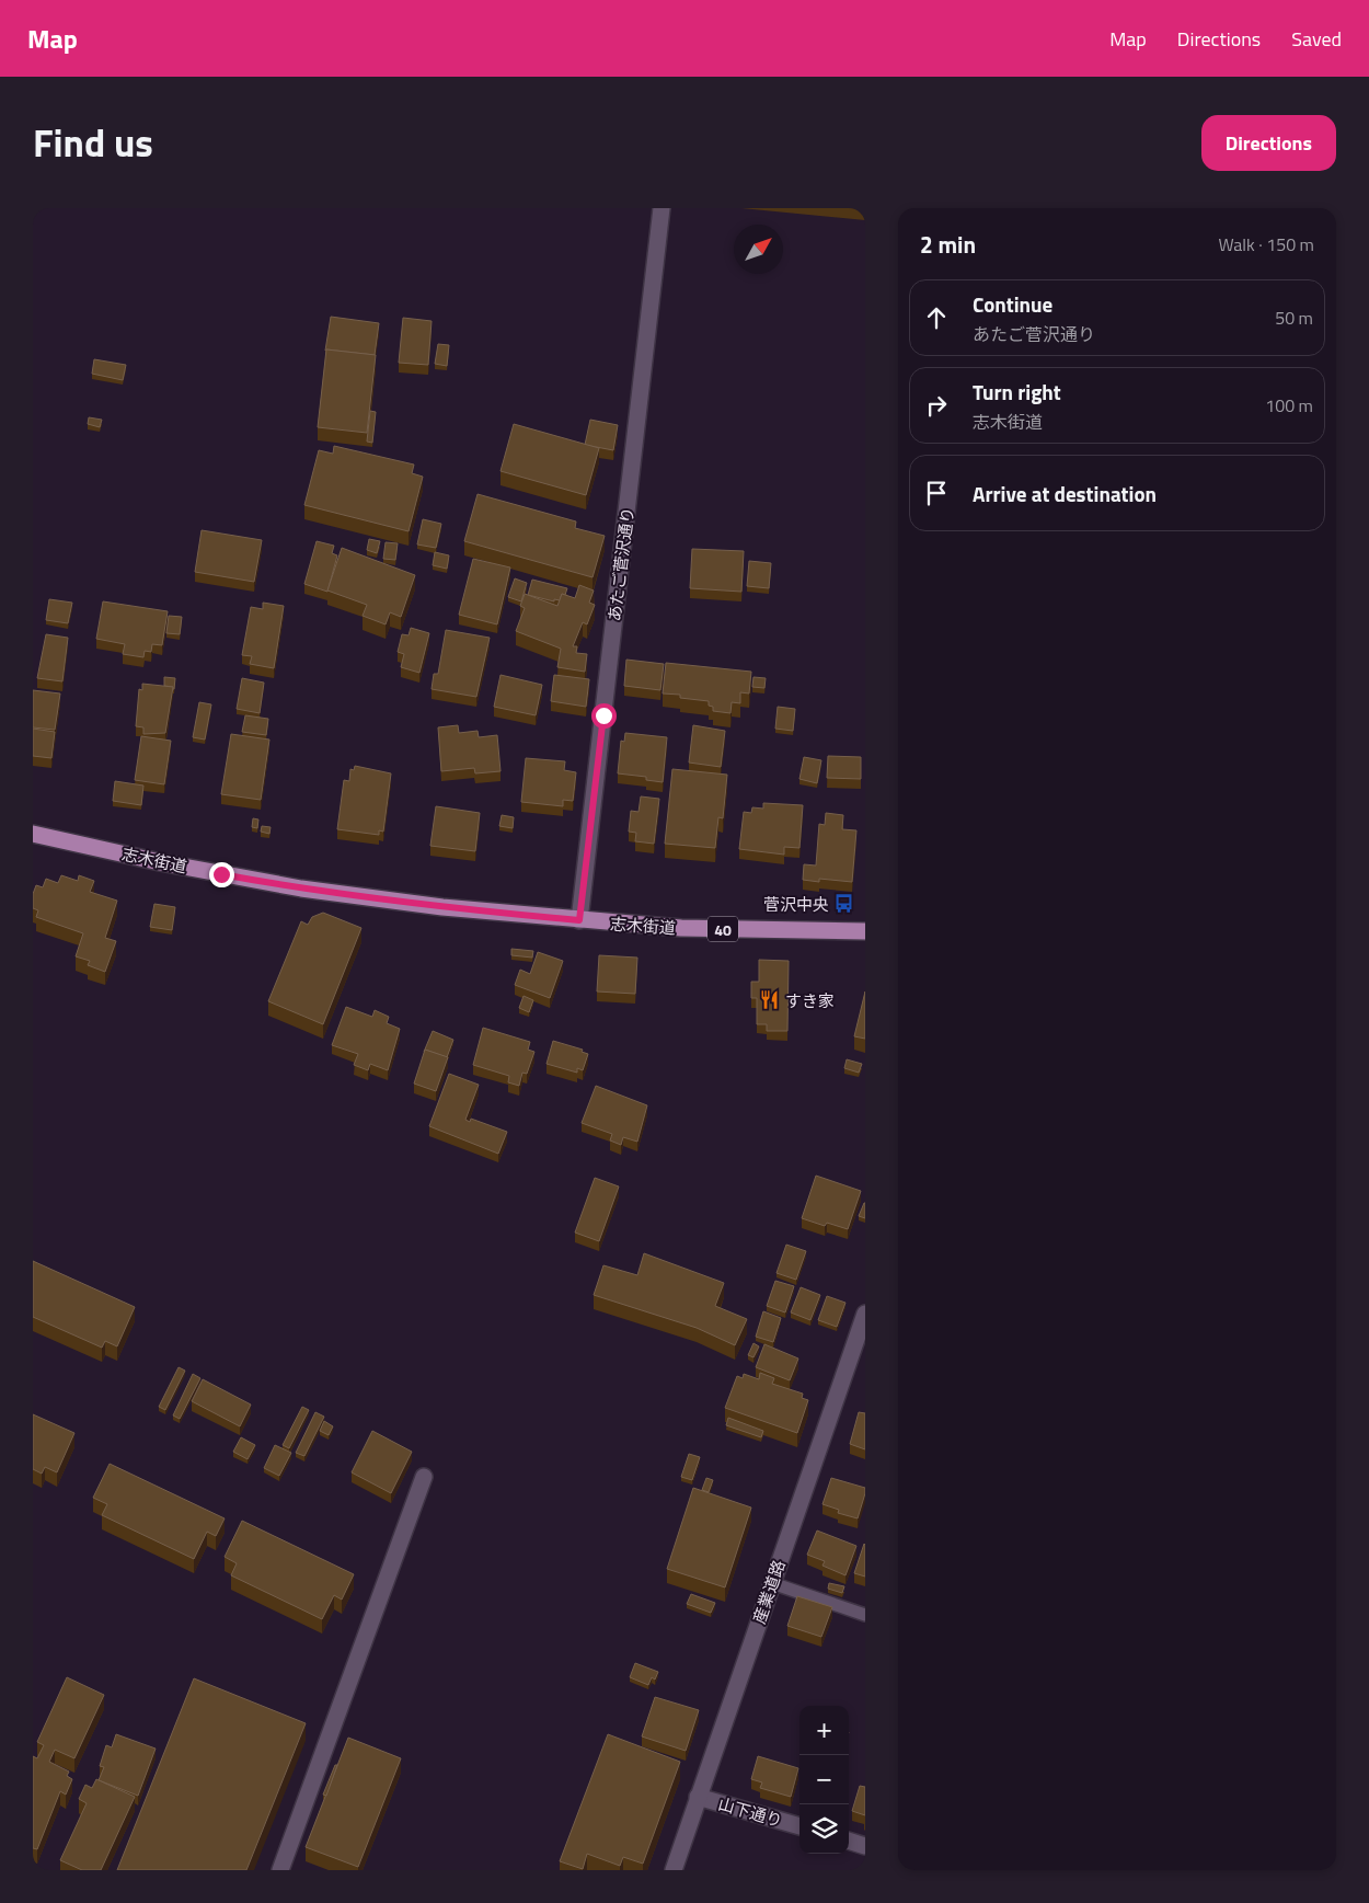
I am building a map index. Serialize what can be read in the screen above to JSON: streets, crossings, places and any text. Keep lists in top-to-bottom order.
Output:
{
  "streets": {
    "main road": ["志木街道", "40"],
    "street": ["あたご菅沢通り", "産業道路", "山下通り"]
  },
  "crossings": [
    ["あたご菅沢通り", "志木街道"],
    ["産業道路", "山下通り"]
  ],
  "places": {
    "bus stop": ["菅沢中央"],
    "restaurant": ["すき家"]
  },
  "north": "top right",
  "page": {
    "header": "Map",
    "nav": ["Map", "Directions", "Saved"],
    "title": "Find us",
    "buttons": "Directions",
    "heading": ["2 min", "Walk · 150 m"],
    "list": [
      ["Continue", "あたご菅沢通り", "50 m"],
      ["Turn right", "志木街道", "100 m"],
      "Arrive at destination"
    ],
    "map_buttons": ["+", "−"]
  }
}
